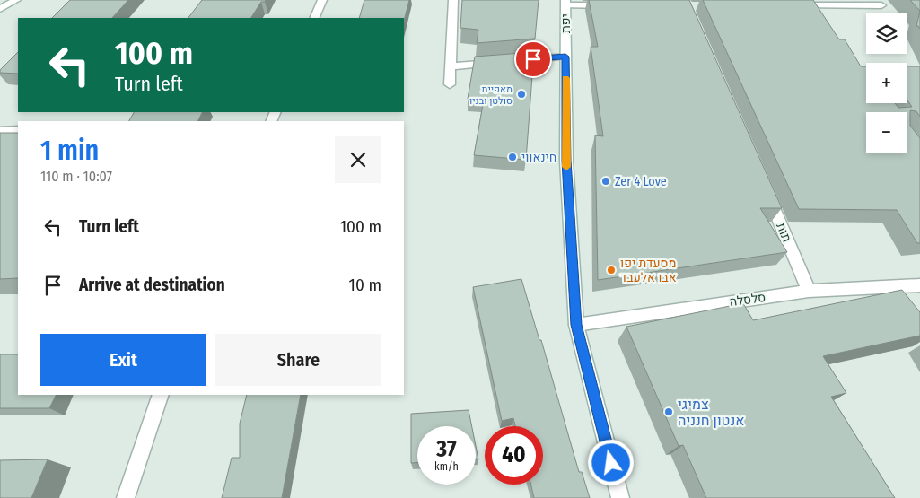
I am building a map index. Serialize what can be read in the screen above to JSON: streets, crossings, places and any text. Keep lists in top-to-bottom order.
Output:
{
  "streets": {
    "street": ["יפת", "תות", "סלסלה"]
  },
  "crossings": [
    ["יפת", "סלסלה"],
    ["תות", "סלסלה"]
  ],
  "places": [
    "מאפיית סולטן ובניו",
    "חינאווי",
    "Zer 4 Love",
    "מסעדת יפו אבו אלעבד",
    "צמיגי אנטון חנניה"
  ],
  "page": {
    "map_buttons": ["+", "−"],
    "turn": ["100 m", "Turn left"],
    "heading": ["1 min", "110 m · 10:07"],
    "list": [
      {
        "name": "Turn left",
        "value": "100 m"
      },
      {
        "name": "Arrive at destination",
        "value": "10 m"
      }
    ],
    "buttons": ["Exit", "Share"],
    "speed": "37 km/h",
    "limit": "40"
  }
}
